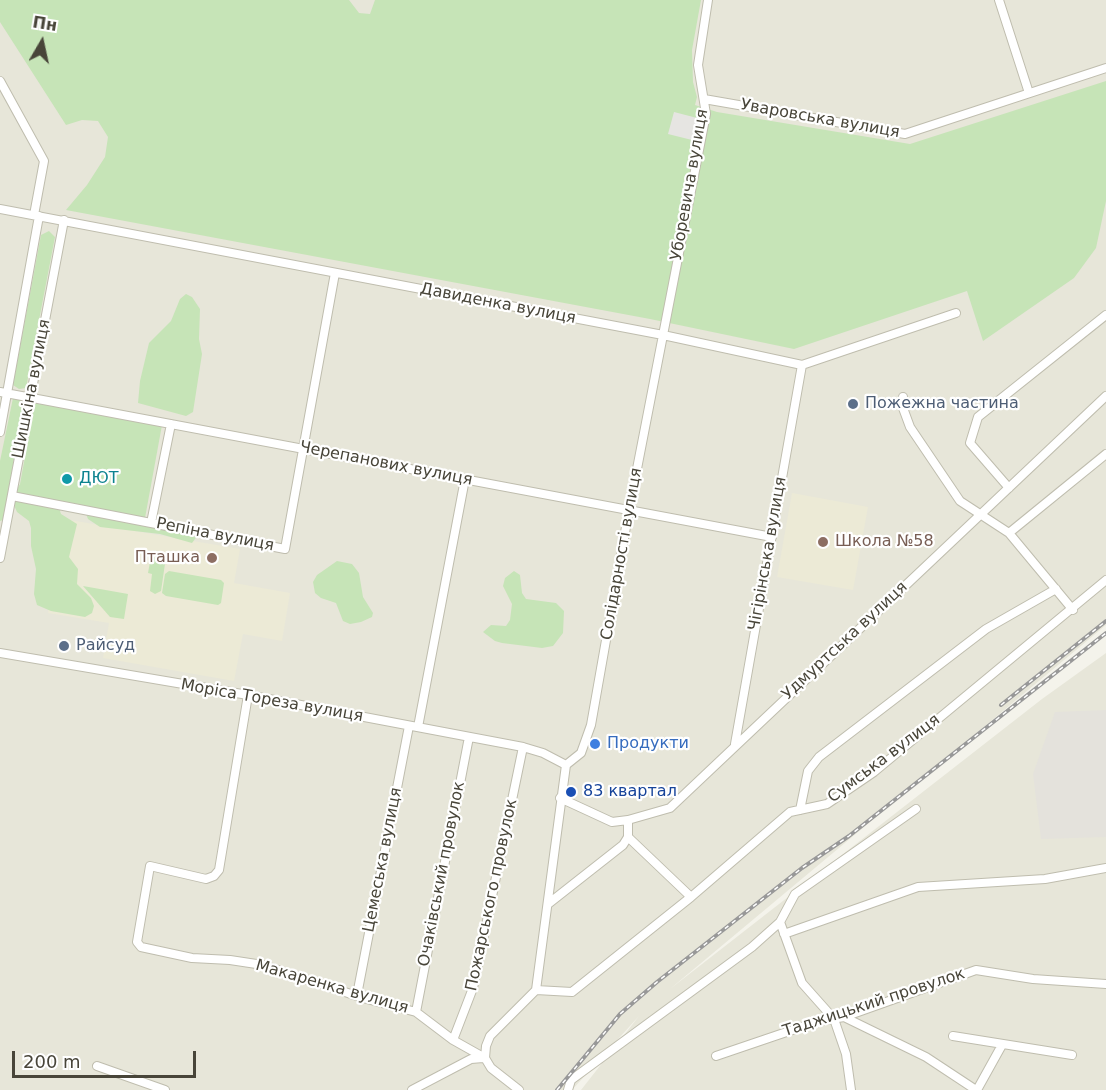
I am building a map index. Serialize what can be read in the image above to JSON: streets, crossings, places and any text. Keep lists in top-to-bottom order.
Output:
{
  "streets": {
    "street": [
      "Уваровська вулиця",
      "Уборевича вулиця",
      "Давиденка вулиця",
      "Шишкiна вулиця",
      "Черепанових вулиця",
      "Репiна вулиця",
      "Солідарності вулиця",
      "Чiгiрiнська вулиця",
      "Удмуртська вулиця",
      "Моріса Тореза вулиця",
      "Сумська вулиця",
      "Цемеська вулиця",
      "Очакiвський провулок",
      "Пожарського провулок",
      "Макаренка вулиця",
      "Таджицький провулок"
    ]
  },
  "crossings": [
    ["Уваровська вулиця", "Уборевича вулиця"],
    ["Уборевича вулиця", "Давиденка вулиця"],
    ["Уборевича вулиця", "Солідарності вулиця"],
    ["Давиденка вулиця", "Шишкiна вулиця"],
    ["Давиденка вулиця", "Репiна вулиця"],
    ["Давиденка вулиця", "Солідарності вулиця"],
    ["Давиденка вулиця", "Чiгiрiнська вулиця"],
    ["Шишкiна вулиця", "Черепанових вулиця"],
    ["Шишкiна вулиця", "Репiна вулиця"],
    ["Черепанових вулиця", "Репiна вулиця"],
    ["Черепанових вулиця", "Солідарності вулиця"],
    ["Черепанових вулиця", "Чiгiрiнська вулиця"],
    ["Солідарності вулиця", "Удмуртська вулиця"],
    ["Солідарності вулиця", "Моріса Тореза вулиця"],
    ["Солідарності вулиця", "Сумська вулиця"],
    ["Чiгiрiнська вулиця", "Удмуртська вулиця"],
    ["Моріса Тореза вулиця", "Цемеська вулиця"],
    ["Моріса Тореза вулиця", "Очакiвський провулок"],
    ["Моріса Тореза вулиця", "Пожарського провулок"],
    ["Моріса Тореза вулиця", "Макаренка вулиця"],
    ["Цемеська вулиця", "Макаренка вулиця"],
    ["Очакiвський провулок", "Макаренка вулиця"],
    ["Пожарського провулок", "Макаренка вулиця"]
  ],
  "places": [
    "Пожежна частина",
    "ДЮТ",
    "Школа №58",
    "Пташка",
    "Райсуд",
    "Продукти",
    "83 квартал"
  ],
  "scale_bar": "200 m",
  "north": "top"
}
